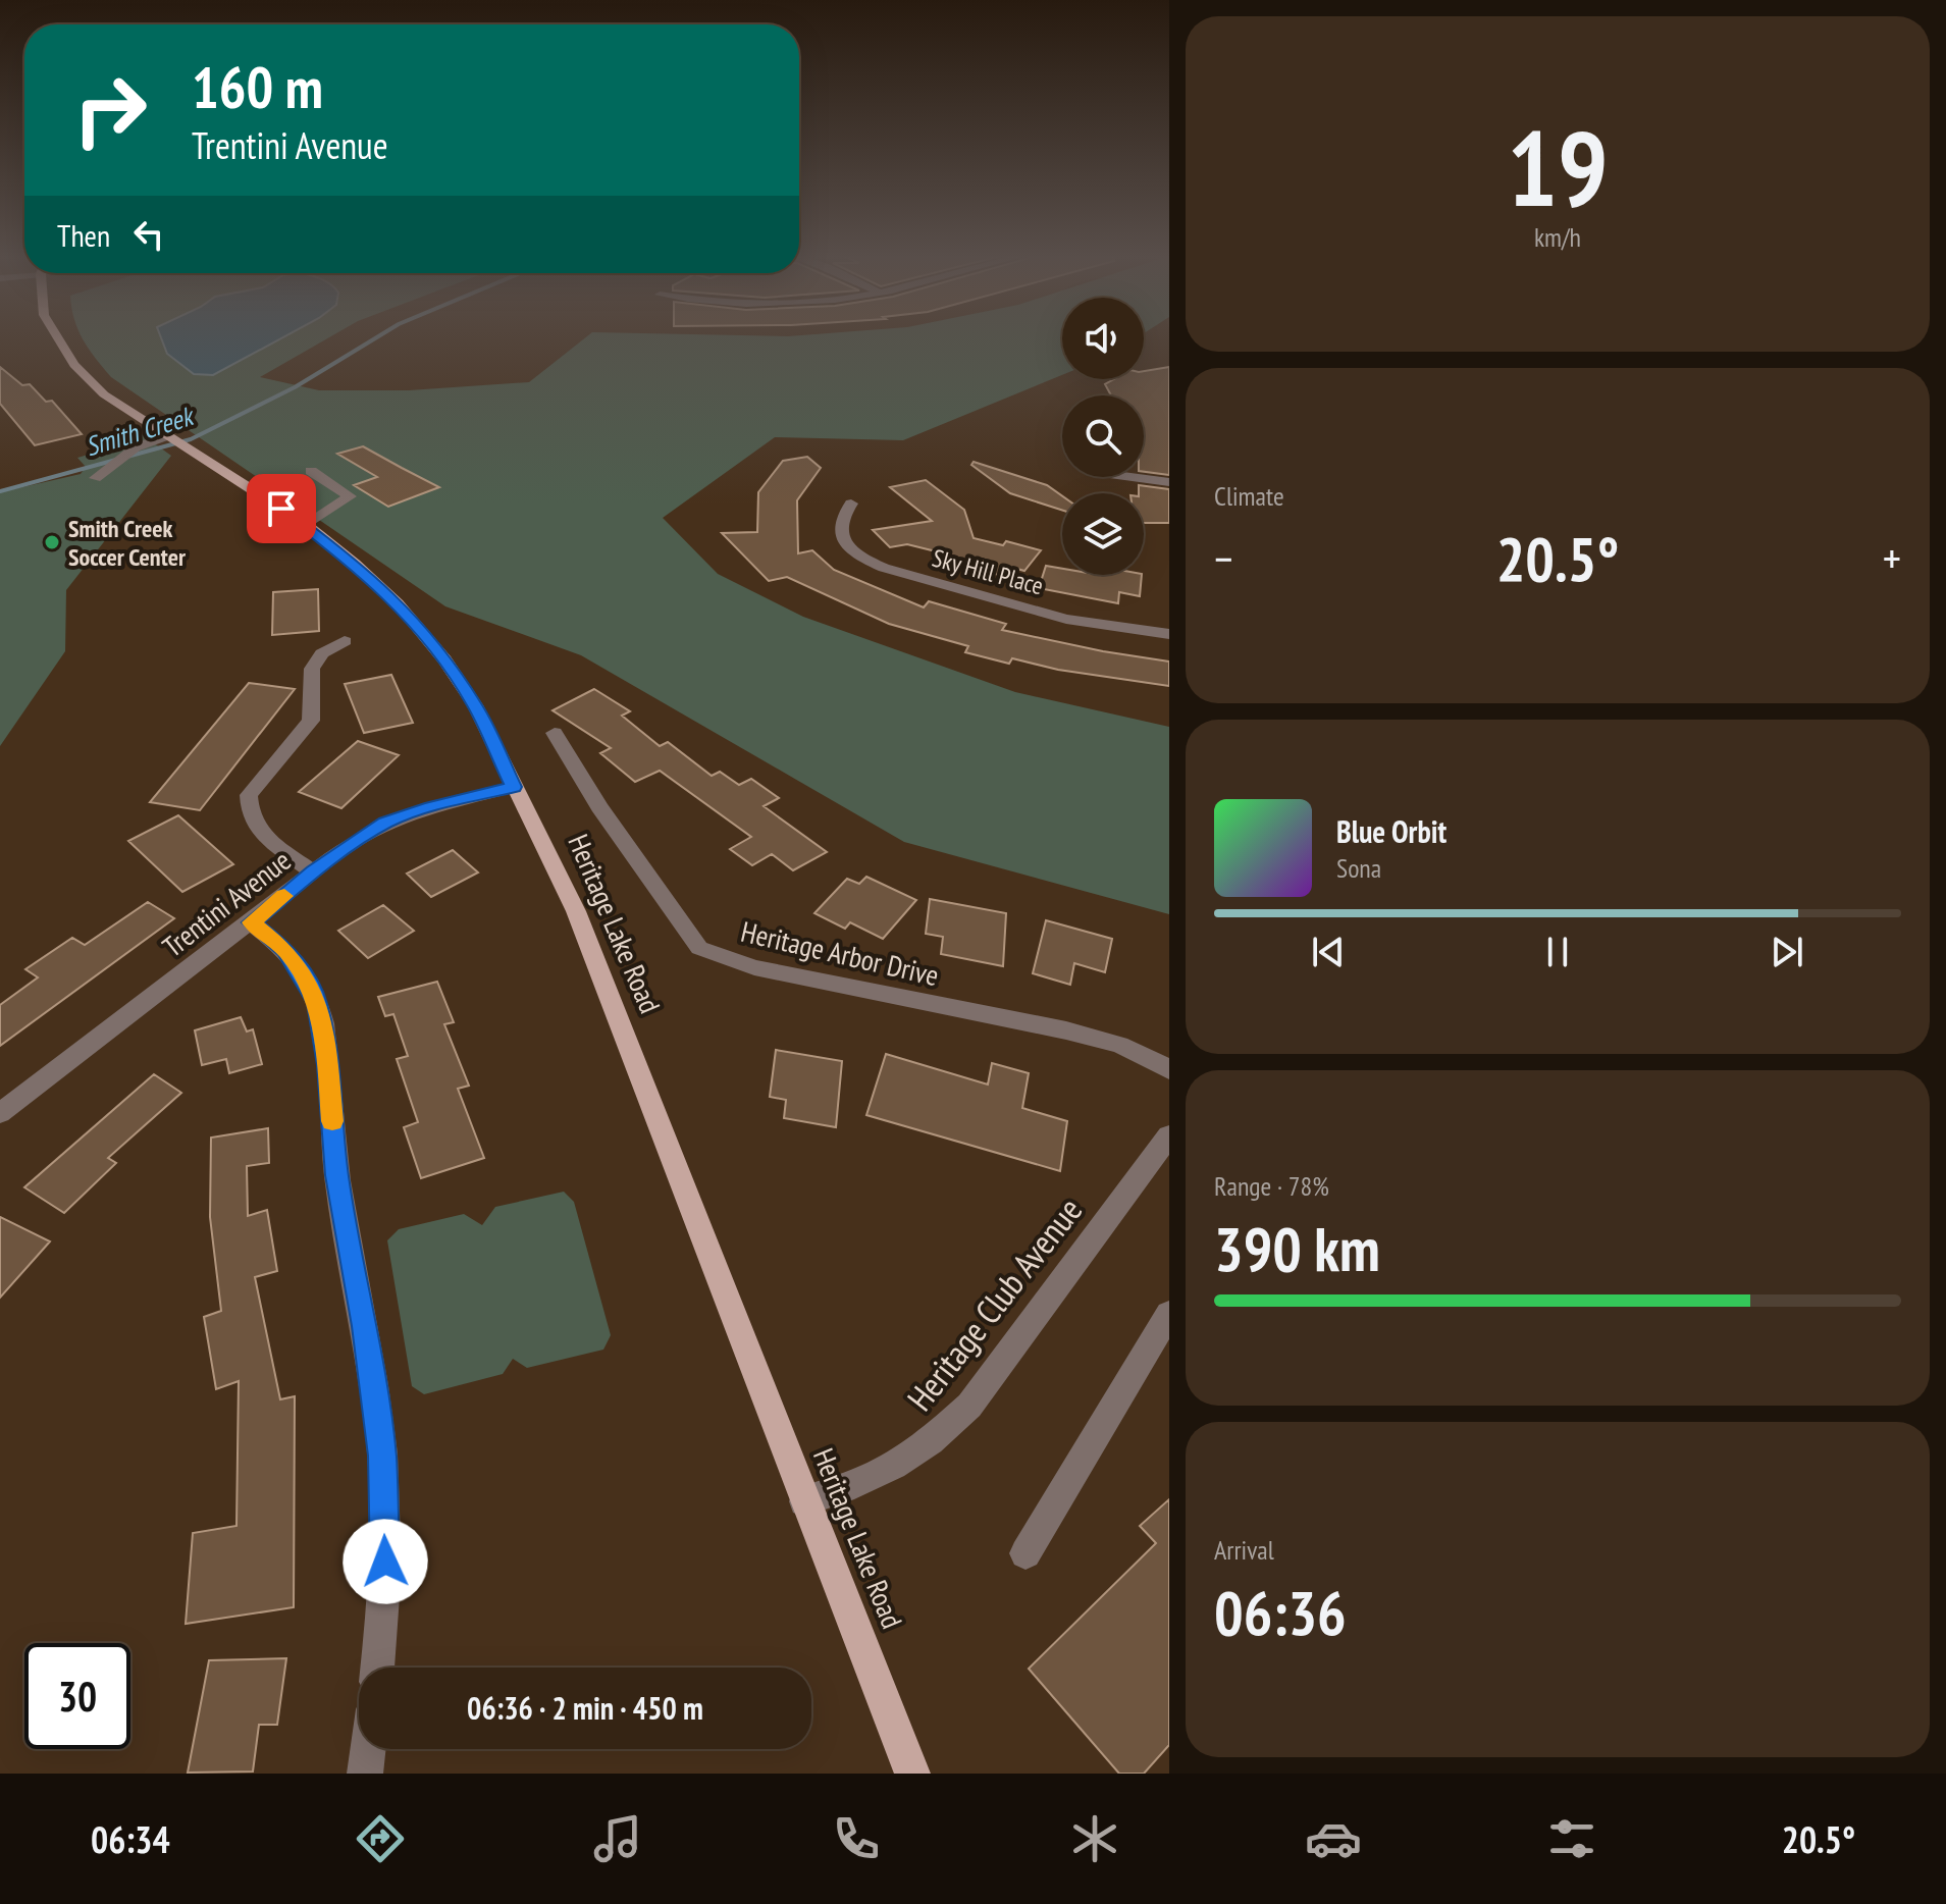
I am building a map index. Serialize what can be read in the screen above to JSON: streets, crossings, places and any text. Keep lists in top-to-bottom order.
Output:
{
  "streets": {
    "main road": ["Heritage Lake Road"],
    "street": [
      "Sky Hill Place",
      "Trentini Avenue",
      "Heritage Arbor Drive",
      "Heritage Club Avenue"
    ]
  },
  "crossings": [
    ["Trentini Avenue", "Heritage Lake Road"],
    ["Heritage Lake Road", "Heritage Club Avenue"]
  ],
  "water": ["Smith Creek"],
  "places": ["Smith Creek Soccer Center"],
  "page": {
    "tile": [
      ["19", "km/h"],
      "Climate",
      ["Range · 78%", "390 km"],
      ["Arrival", "06:36"]
    ],
    "turn": ["160 m", "Trentini Avenue"],
    "then": "Then",
    "heat": ["−", "20.5°", "+"],
    "song": ["Blue Orbit", "Sona"],
    "limit": "30",
    "trip": "06:36 · 2 min · 450 m",
    "tabs": ["06:34", "20.5°"]
  }
}
